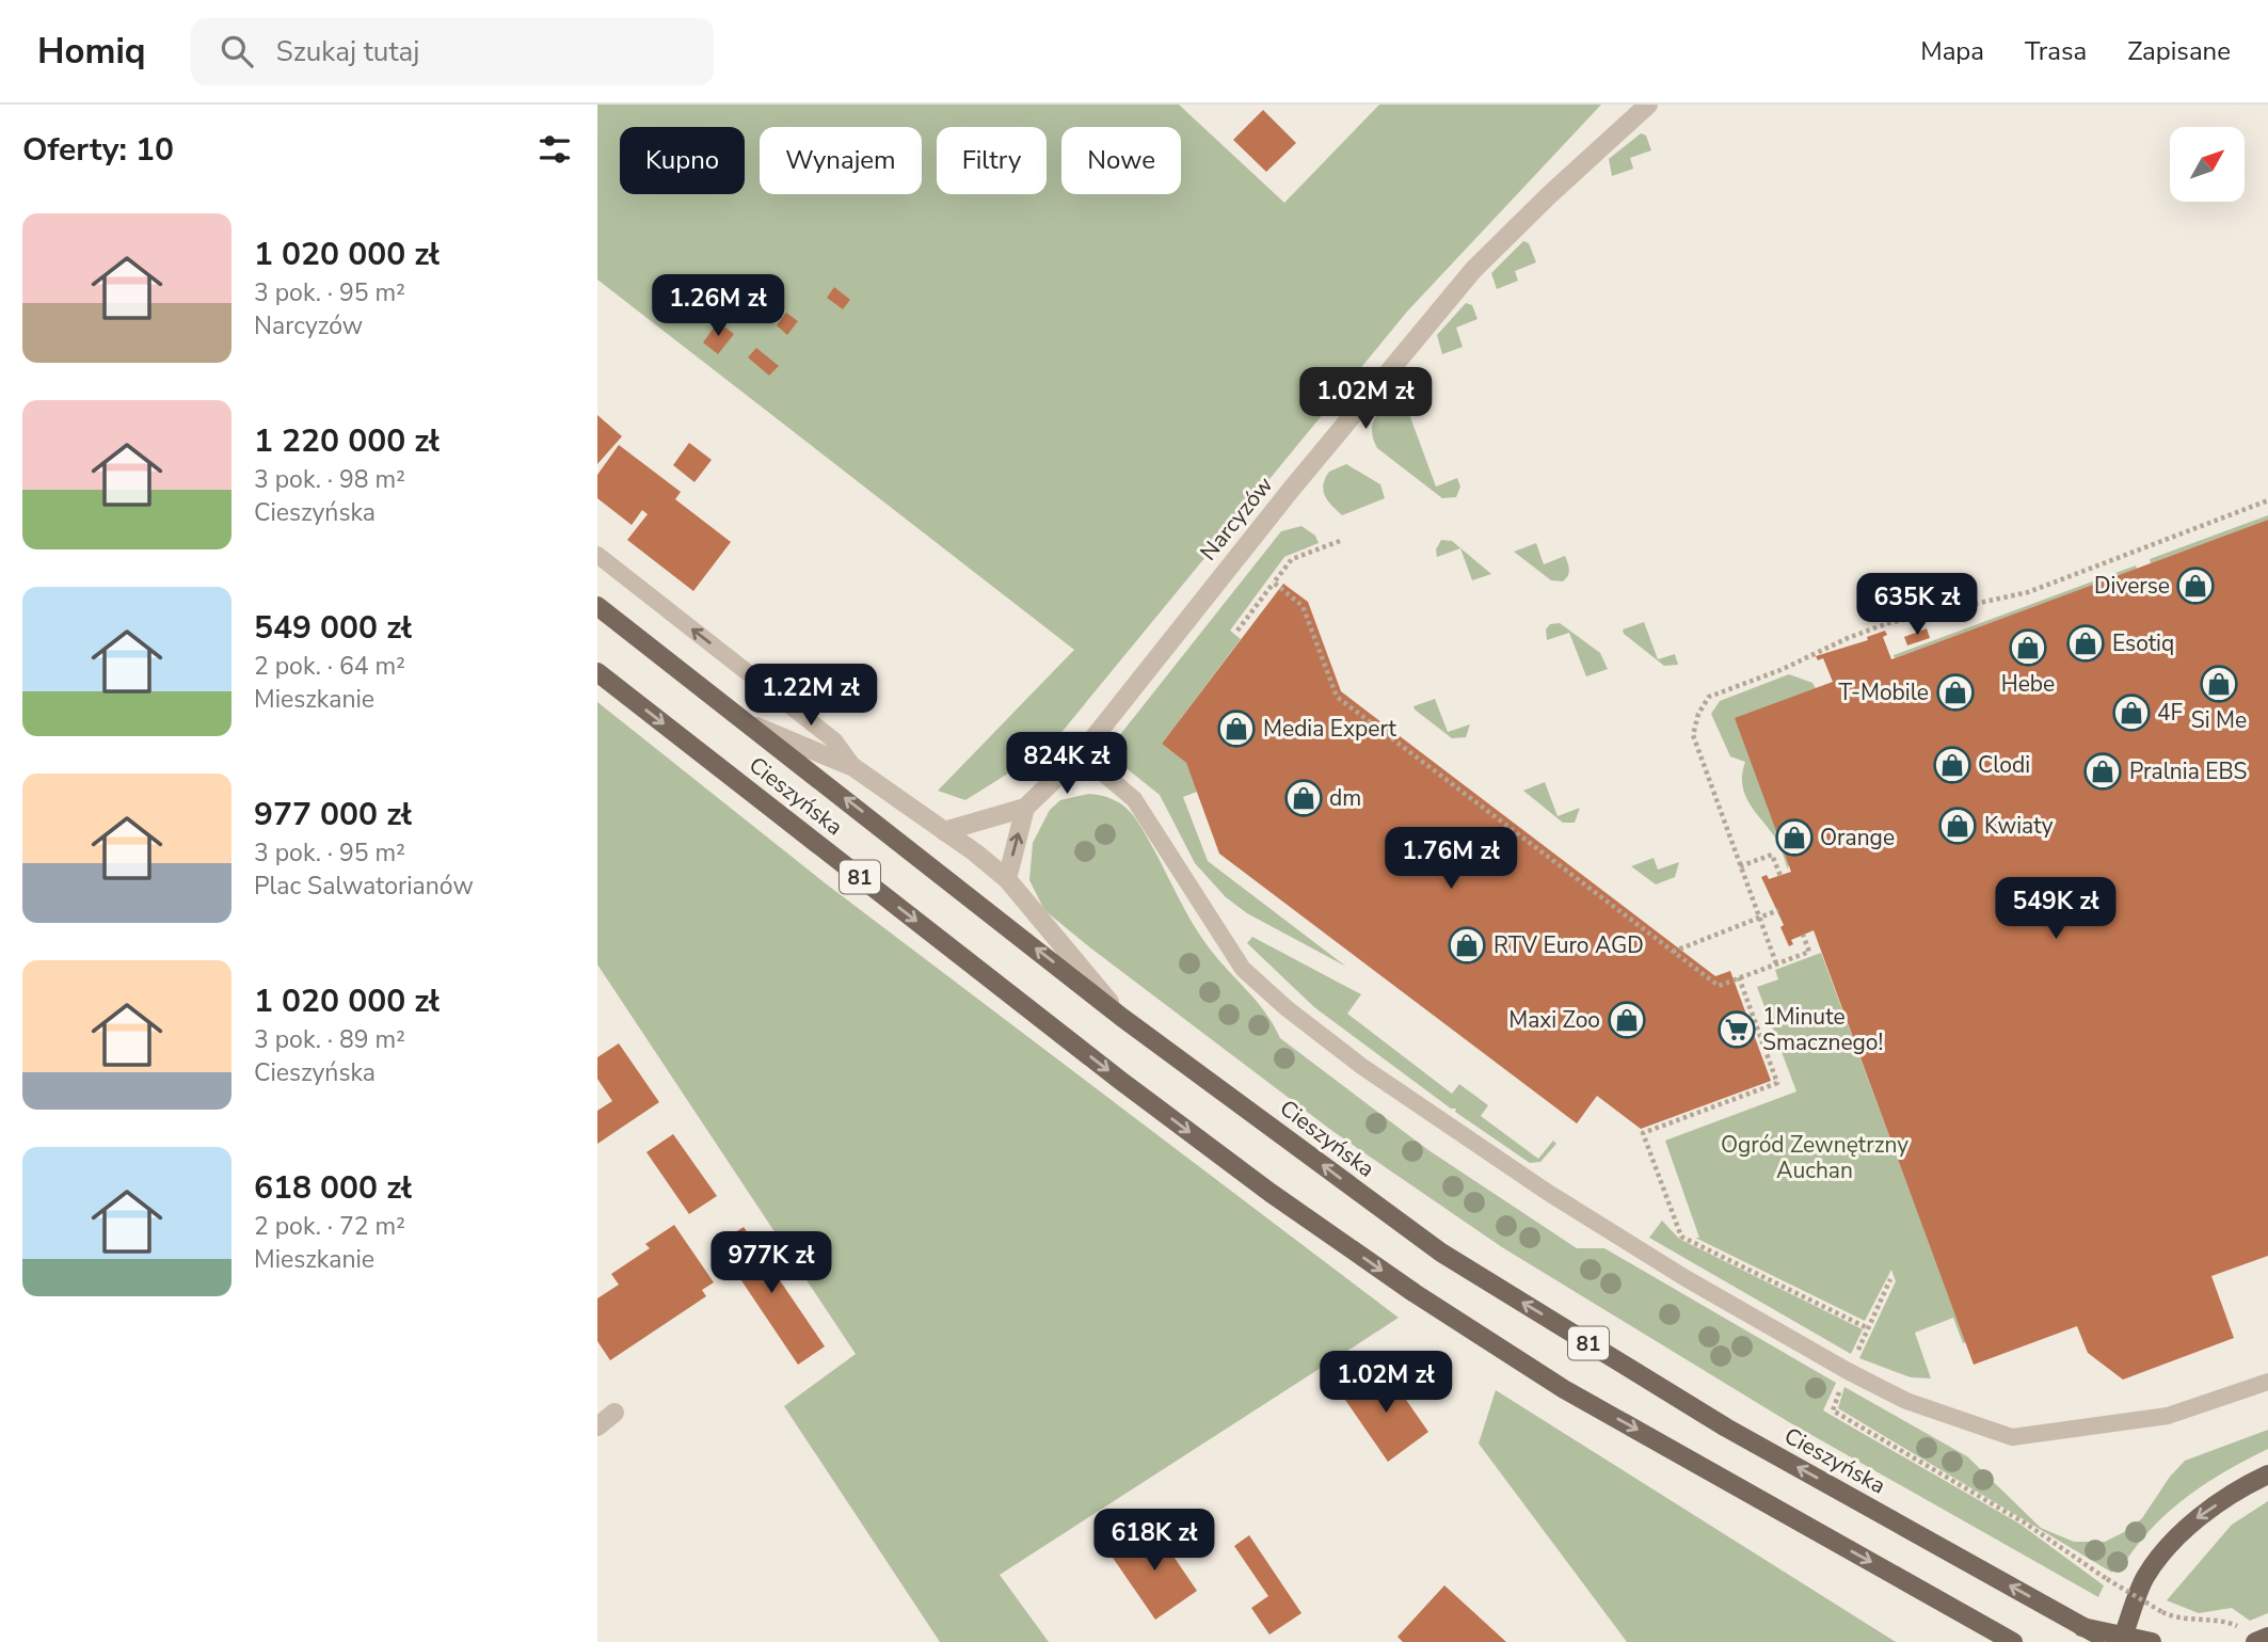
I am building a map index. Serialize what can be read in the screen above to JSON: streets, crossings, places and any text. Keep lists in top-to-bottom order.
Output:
{
  "streets": {
    "main road": ["Cieszyńska", "81"],
    "street": ["Narcyzów"]
  },
  "crossings": [
    ["Cieszyńska", "81"]
  ],
  "parks": ["Ogród Zewnętrzny Auchan"],
  "places": {
    "shop": [
      "Diverse",
      "Esotiq",
      "Hebe",
      "Si Me",
      "T-Mobile",
      "4F",
      "Media Expert",
      "Clodi",
      "Pralnia EBS",
      "dm",
      "Kwiaty",
      "Orange",
      "RTV Euro AGD",
      "Maxi Zoo"
    ],
    "supermarket": ["1Minute Smacznego!"]
  },
  "north": "top right",
  "page": {
    "header": "Homiq",
    "search": "Szukaj tutaj",
    "nav": ["Mapa", "Trasa", "Zapisane"],
    "heading": "Oferty: 10",
    "chip": [
      "Kupno",
      "Wynajem",
      "Filtry",
      "Nowe"
    ],
    "list": [
      {
        "name": "1 020 000 zł",
        "note": "3 pok. · 95 m² · Narcyzów"
      },
      {
        "name": "1 220 000 zł",
        "note": "3 pok. · 98 m² · Cieszyńska"
      },
      {
        "name": "549 000 zł",
        "note": "2 pok. · 64 m² · Mieszkanie"
      },
      {
        "name": "977 000 zł",
        "note": "3 pok. · 95 m² · Plac Salwatorianów"
      },
      {
        "name": "1 020 000 zł",
        "note": "3 pok. · 89 m² · Cieszyńska"
      },
      {
        "name": "618 000 zł",
        "note": "2 pok. · 72 m² · Mieszkanie"
      }
    ],
    "price": [
      "1.26M zł",
      "1.02M zł",
      "635K zł",
      "1.22M zł",
      "824K zł",
      "1.76M zł",
      "549K zł",
      "977K zł",
      "1.02M zł",
      "618K zł"
    ]
  }
}
